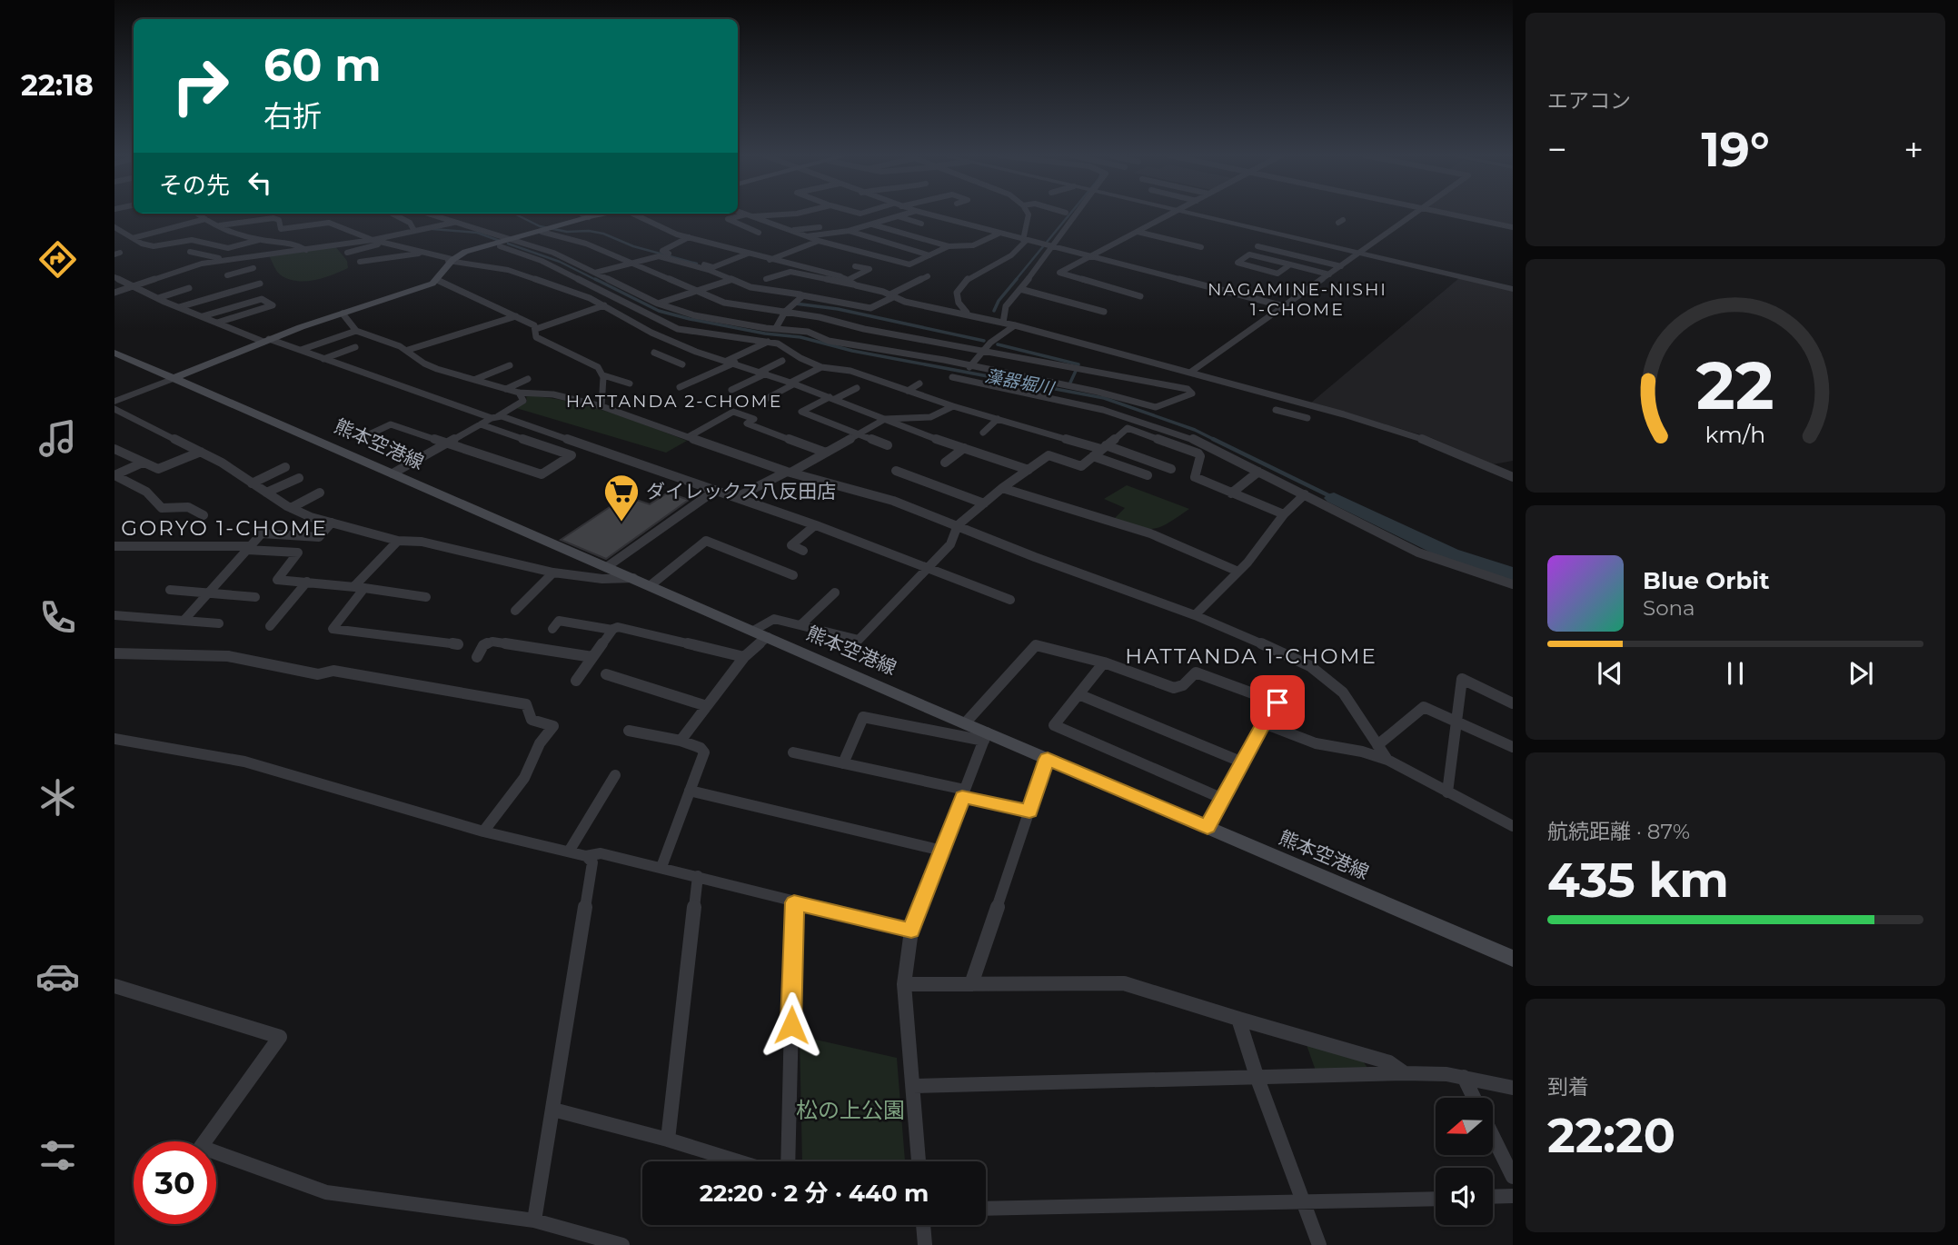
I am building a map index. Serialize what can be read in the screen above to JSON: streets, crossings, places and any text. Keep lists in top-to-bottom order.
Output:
{
  "streets": {
    "main road": ["熊本空港線"]
  },
  "districts": [
    "NAGAMINE-NISHI 1-CHOME",
    "HATTANDA 2-CHOME",
    "GORYO 1-CHOME",
    "HATTANDA 1-CHOME"
  ],
  "water": ["藻器堀川"],
  "parks": ["松の上公園"],
  "places": {
    "supermarket": ["ダイレックス八反田店"]
  },
  "north": "left",
  "page": {
    "tabs": "22:18",
    "tile": [
      "エアコン",
      ["航続距離 · 87%", "435 km"],
      ["到着", "22:20"]
    ],
    "turn": ["60 m", "右折"],
    "heat": ["−", "19°", "+"],
    "then": "その先",
    "song": ["Blue Orbit", "Sona"],
    "limit": "30",
    "trip": "22:20 · 2 分 · 440 m",
    "gauge": ["22", "km/h"]
  }
}
